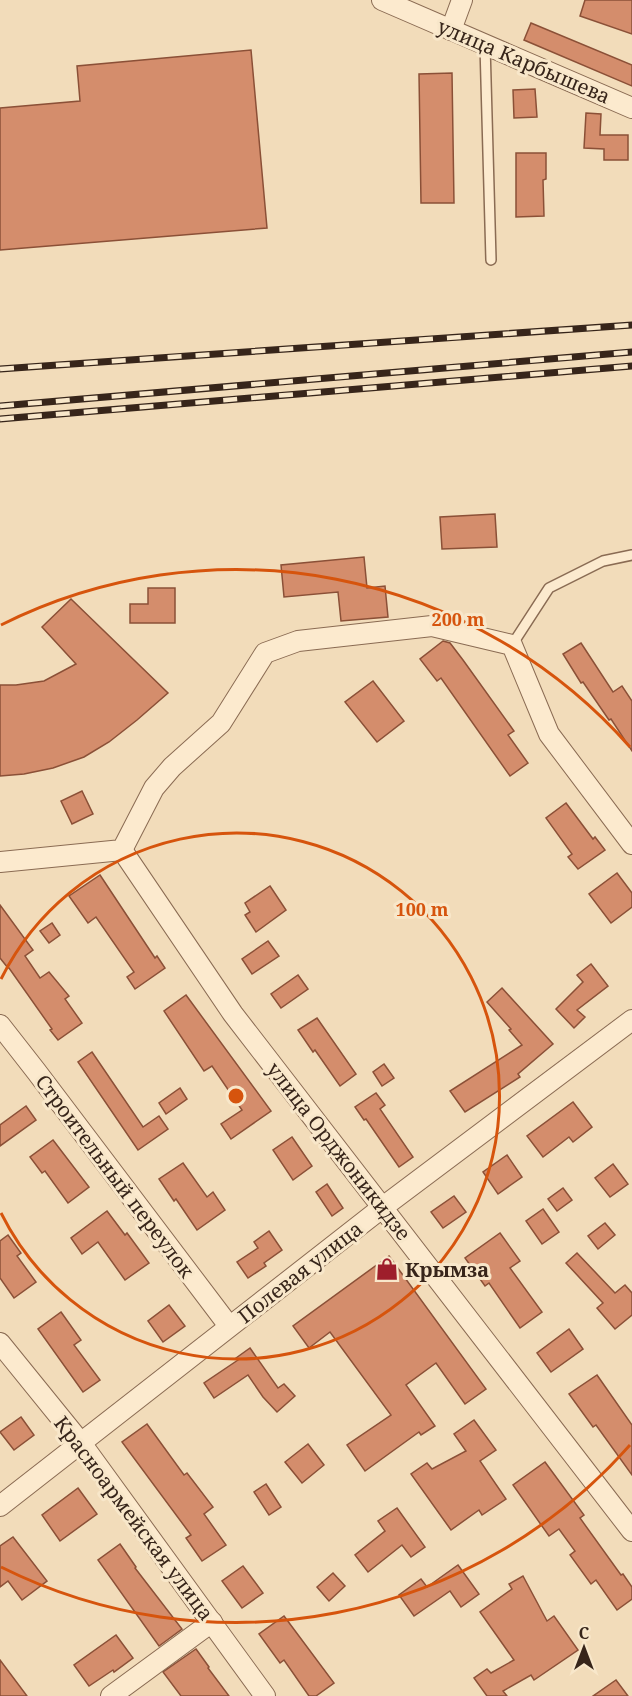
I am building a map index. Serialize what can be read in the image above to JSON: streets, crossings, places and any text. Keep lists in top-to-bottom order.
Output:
{
  "streets": {
    "street": [
      "улица Карбышева",
      "улица Орджоникидзе",
      "Строительный переулок",
      "Полевая улица",
      "Красноармейская улица"
    ]
  },
  "crossings": [
    ["улица Орджоникидзе", "Полевая улица"],
    ["Строительный переулок", "Полевая улица"],
    ["Полевая улица", "Красноармейская улица"]
  ],
  "places": {
    "shop": ["Крымза"]
  },
  "north": "top",
  "rings": ["200 m", "100 m"]
}
